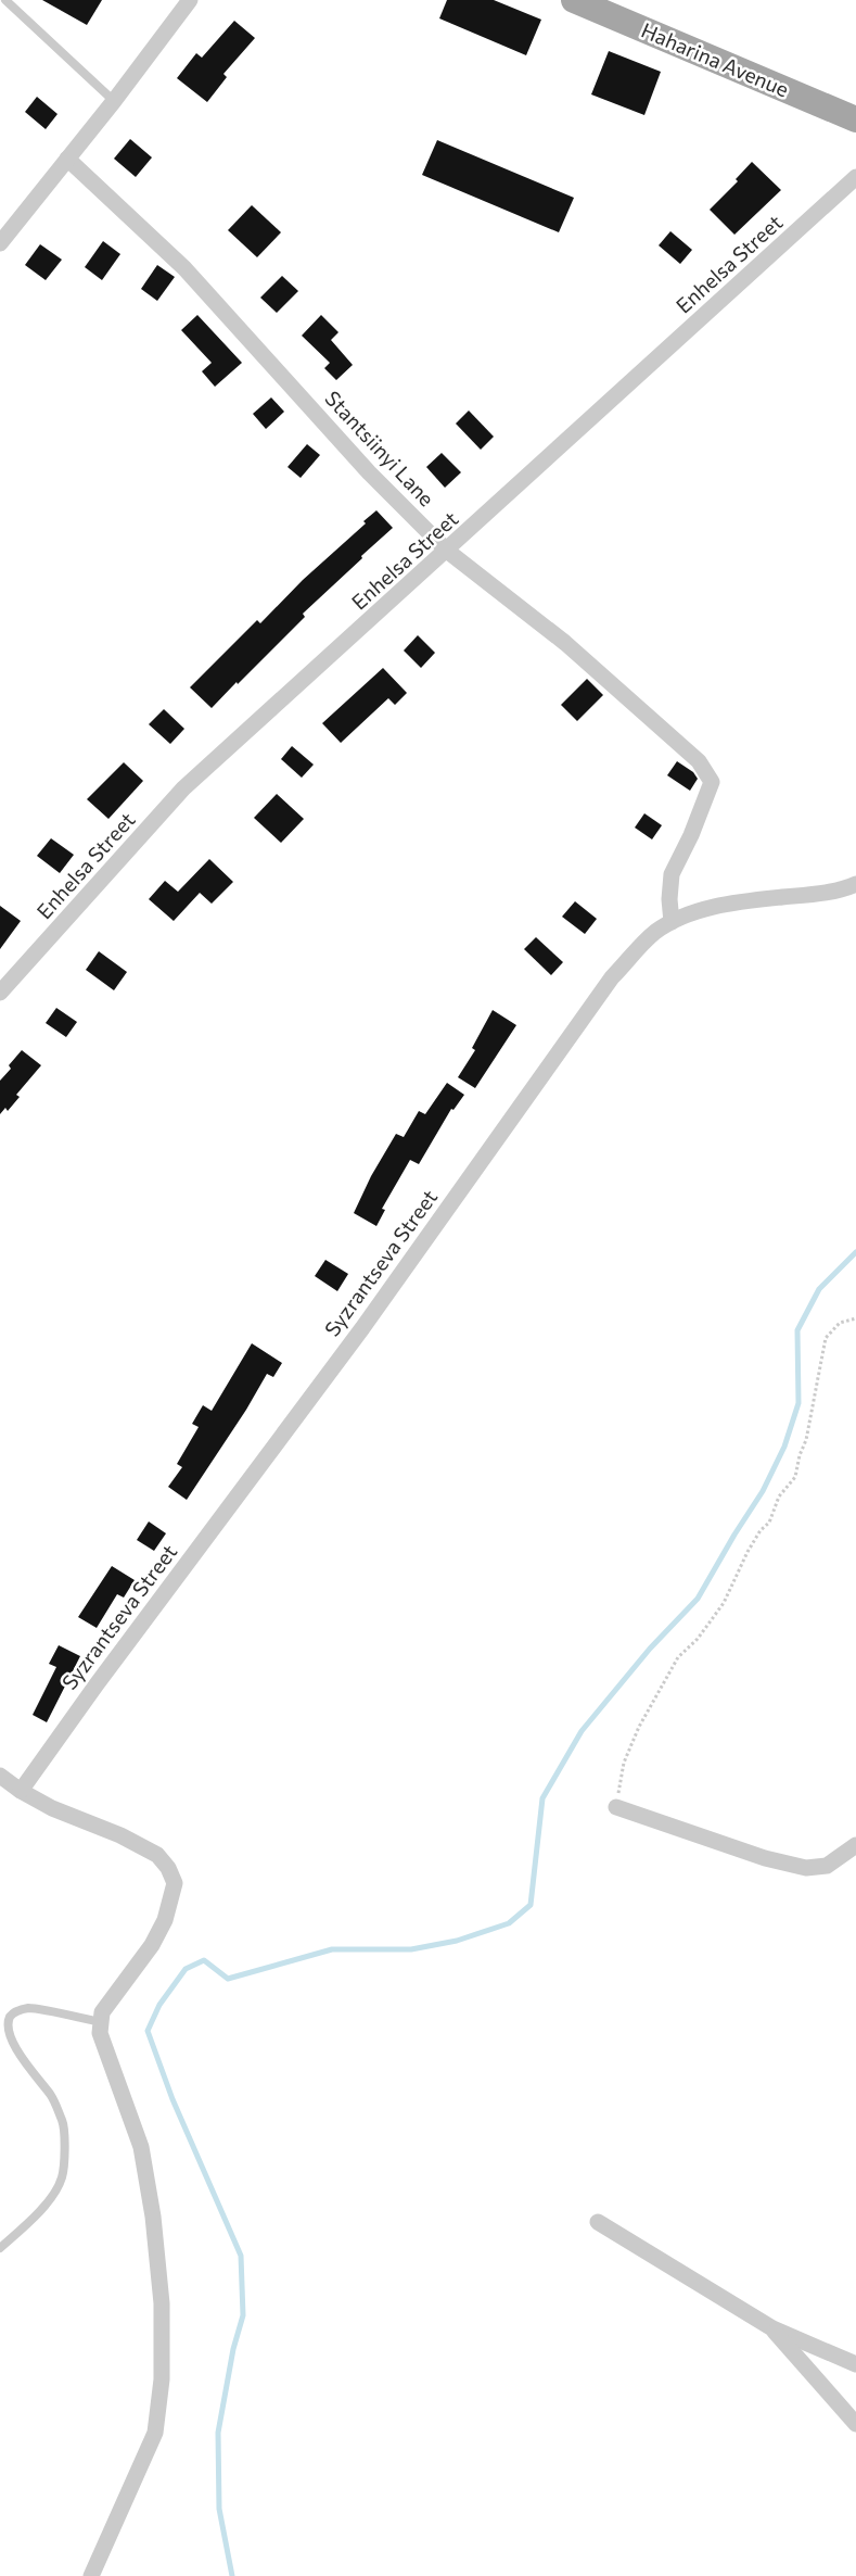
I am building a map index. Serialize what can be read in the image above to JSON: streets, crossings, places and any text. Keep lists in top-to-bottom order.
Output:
{
  "streets": {
    "main road": ["Haharina Avenue"],
    "street": ["Enhelsa Street", "Stantsiinyi Lane", "Syzrantseva Street"]
  },
  "crossings": [
    ["Enhelsa Street", "Stantsiinyi Lane"],
    ["Stantsiinyi Lane", "Syzrantseva Street"]
  ]
}
